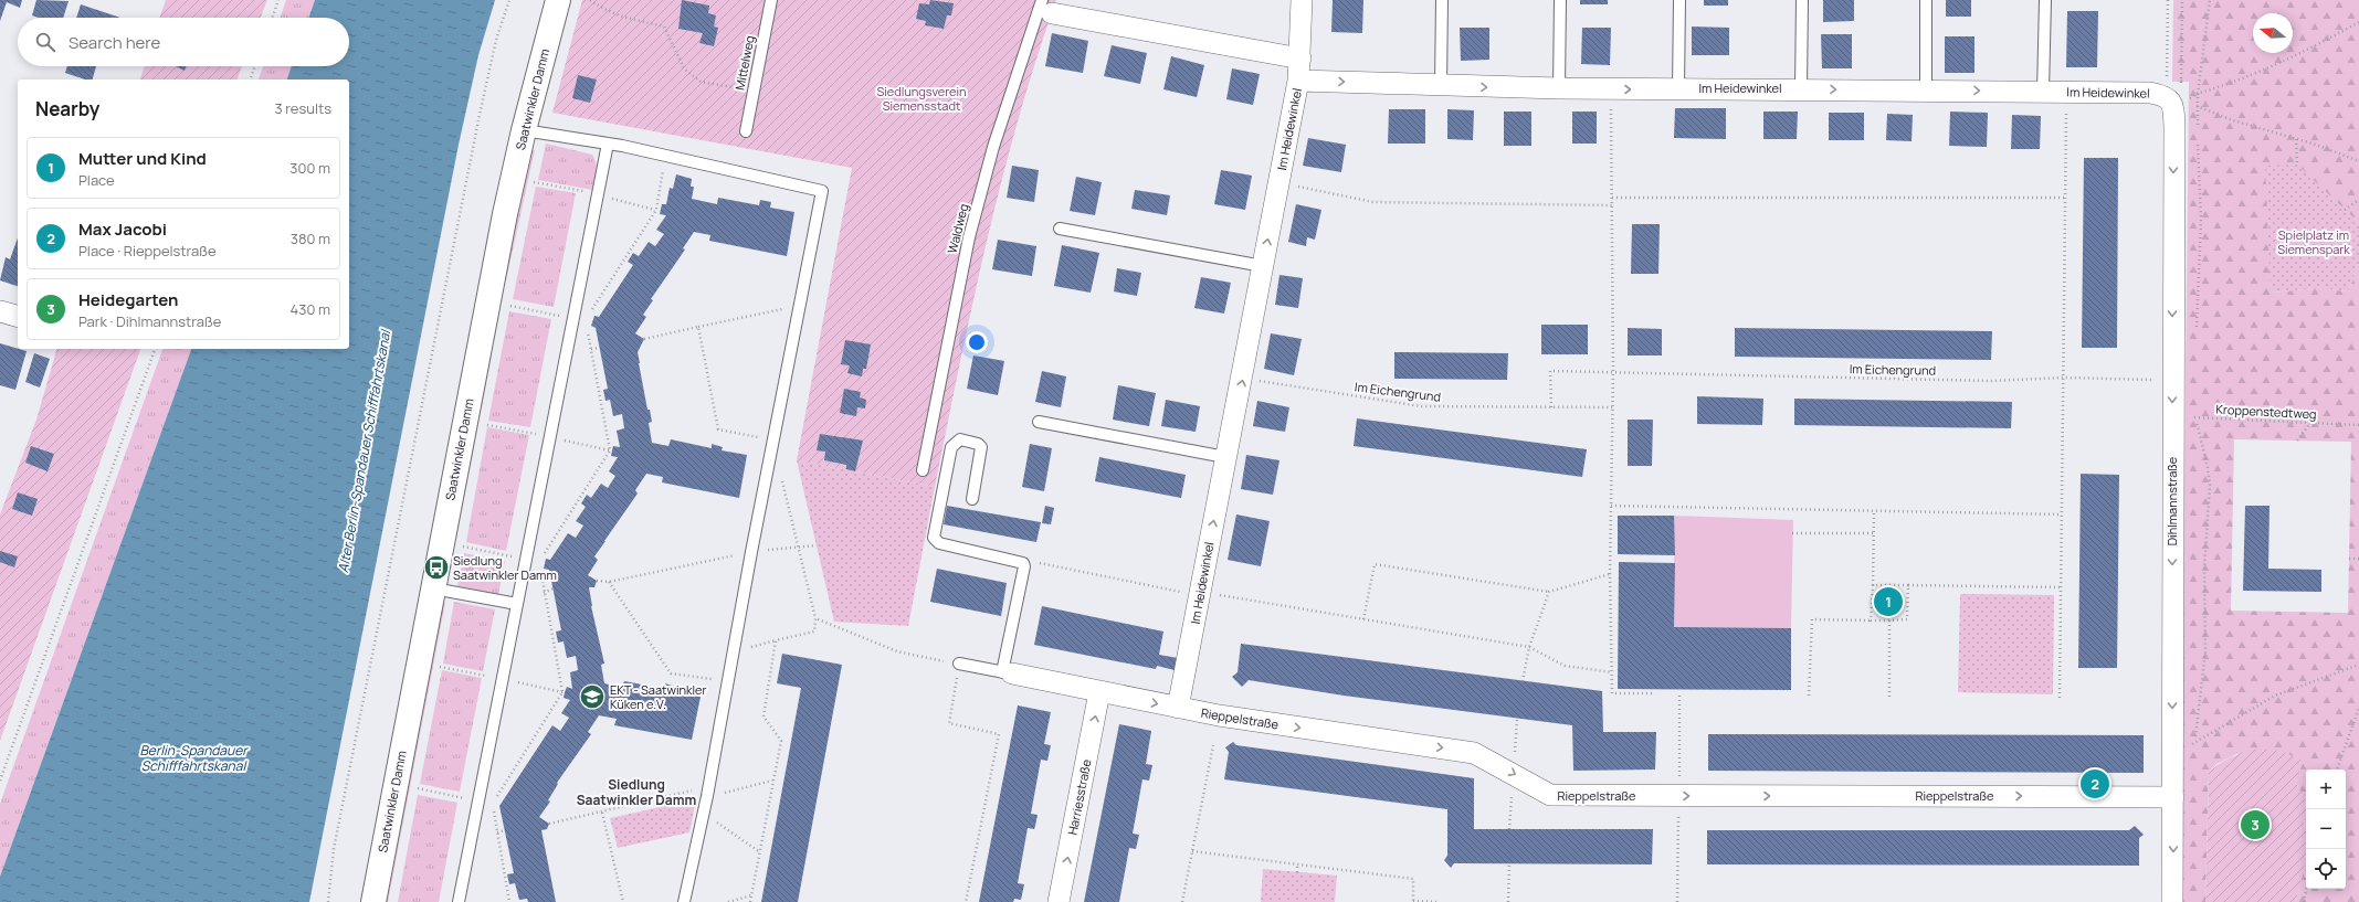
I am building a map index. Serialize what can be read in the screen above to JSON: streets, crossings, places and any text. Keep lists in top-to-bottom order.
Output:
{
  "streets": {
    "main road": ["Saatwinkler Damm"],
    "street": [
      "Im Heidewinkel",
      "Dihlmannstraße",
      "Rieppelstraße",
      "Harriesstraße"
    ],
    "lane": ["Mittelweg", "Waldweg"],
    "path": ["Im Eichengrund", "Kroppenstedtweg"]
  },
  "crossings": [
    ["Im Heidewinkel", "Im Eichengrund"],
    ["Im Heidewinkel", "Dihlmannstraße"],
    ["Im Heidewinkel", "Rieppelstraße"],
    ["Im Eichengrund", "Dihlmannstraße"],
    ["Kroppenstedtweg", "Dihlmannstraße"],
    ["Dihlmannstraße", "Rieppelstraße"],
    ["Rieppelstraße", "Harriesstraße"]
  ],
  "one_way": ["Dihlmannstraße", "Rieppelstraße", "Harriesstraße"],
  "districts": ["Siedlung Saatwinkler Damm"],
  "water": ["Alter Berlin-Spandauer Schifffahrtskanal", "Berlin-Spandauer Schifffahrtskanal"],
  "parks": ["Siedlungsverein Siemensstadt", "Spielplatz im Siemenspark"],
  "places": {
    "bus stop": ["Siedlung Saatwinkler Damm"],
    "school or university": ["EKT - Saatwinkler Küken e.V."]
  },
  "north": "left",
  "page": {
    "search": "Search here",
    "heading": ["Nearby", "3 results"],
    "list": [
      {
        "mark": "1",
        "name": "Mutter und Kind",
        "note": "Place",
        "value": "300 m"
      },
      {
        "mark": "2",
        "name": "Max Jacobi",
        "note": "Place · Rieppelstraße",
        "value": "380 m"
      },
      {
        "mark": "3",
        "name": "Heidegarten",
        "note": "Park · Dihlmannstraße",
        "value": "430 m"
      }
    ],
    "pins": ["1", "2", "3"],
    "map_buttons": ["+", "−"]
  }
}
